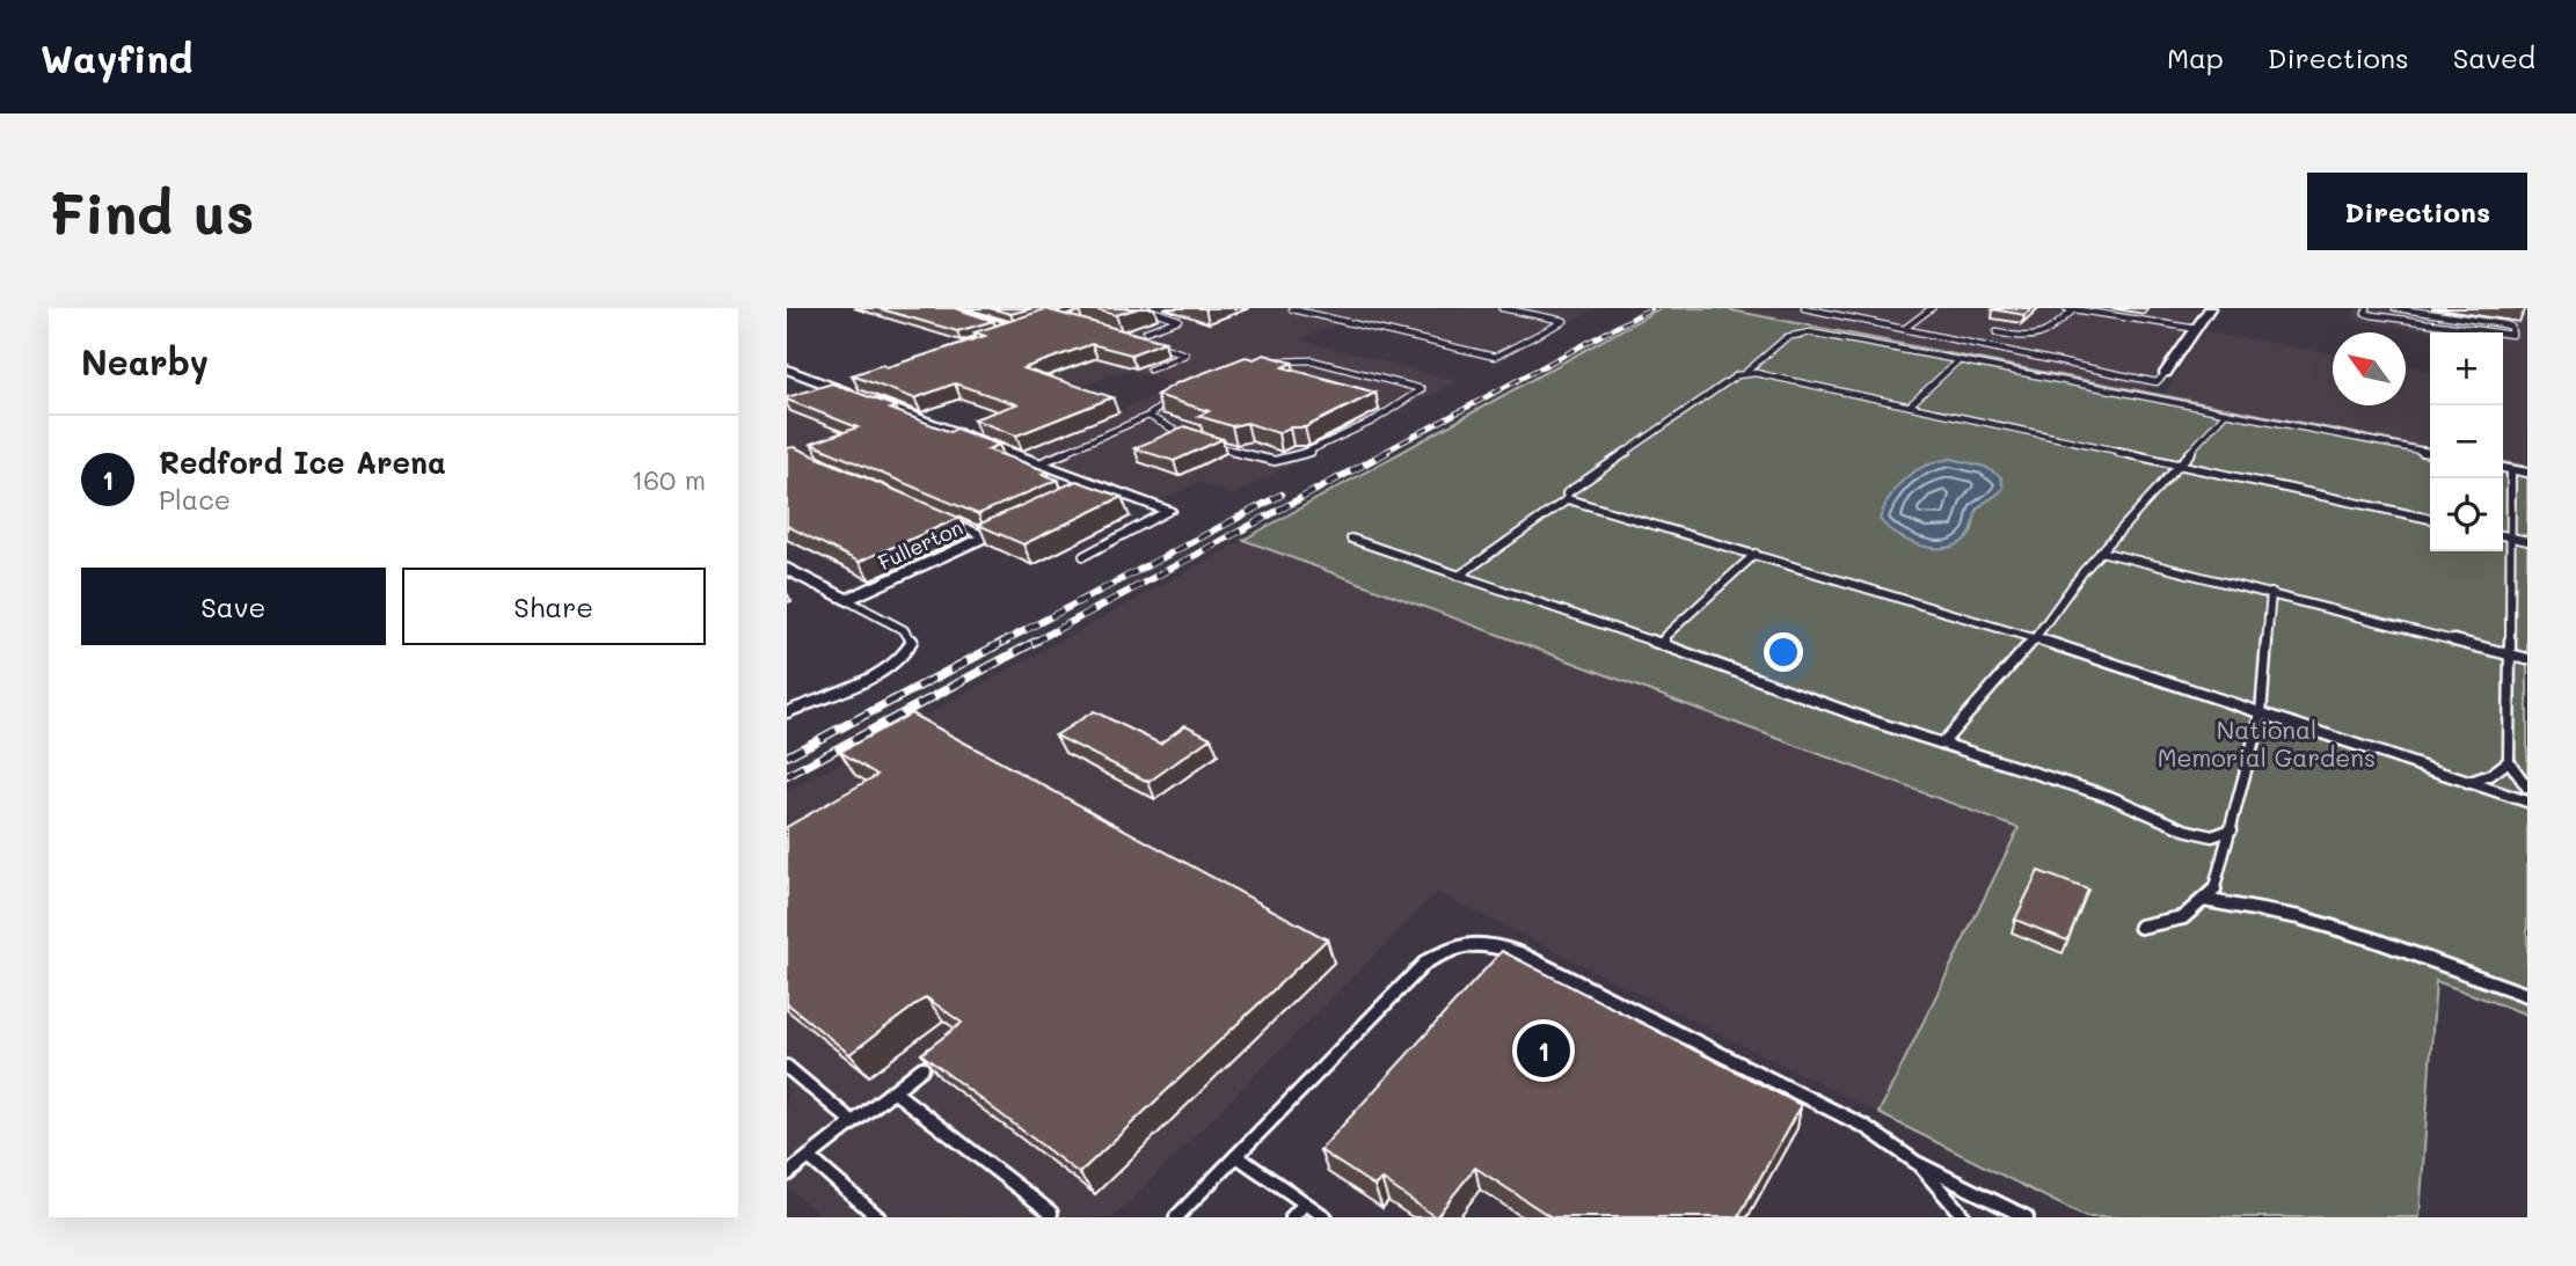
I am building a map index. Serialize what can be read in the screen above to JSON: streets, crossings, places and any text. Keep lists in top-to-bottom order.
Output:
{
  "streets": {
    "street": ["Fullerton"]
  },
  "parks": ["National Memorial Gardens"],
  "north": "top left",
  "page": {
    "header": "Wayfind",
    "nav": ["Map", "Directions", "Saved"],
    "buttons": [
      "Directions",
      ["Save", "Share"]
    ],
    "title": "Find us",
    "heading": "Nearby",
    "map_buttons": ["+", "−"],
    "list": [
      {
        "mark": "1",
        "name": "Redford Ice Arena",
        "note": "Place",
        "value": "160 m"
      }
    ],
    "pins": "1"
  }
}
